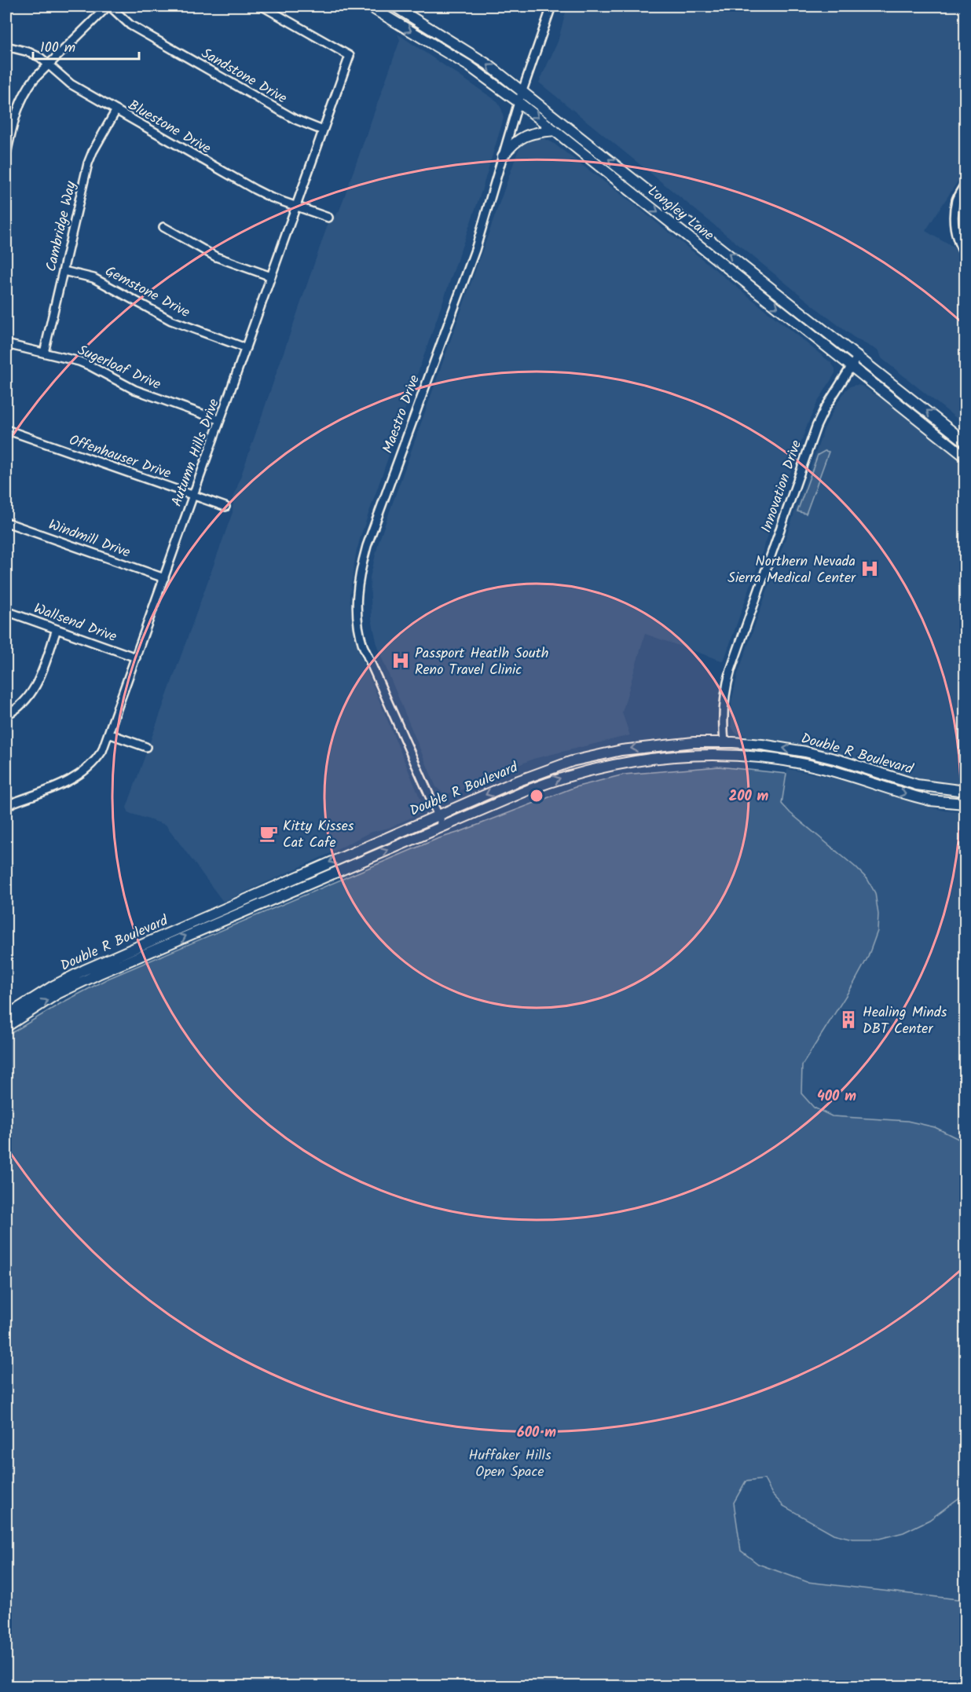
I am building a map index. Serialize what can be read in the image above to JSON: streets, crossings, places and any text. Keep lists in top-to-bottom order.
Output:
{
  "streets": {
    "main road": ["Longley Lane", "Double R Boulevard"],
    "street": [
      "Sandstone Drive",
      "Bluestone Drive",
      "Cambridge Way",
      "Gemstone Drive",
      "Sugerloaf Drive",
      "Maestro Drive",
      "Autumn Hills Drive",
      "Offenhauser Drive",
      "Innovation Drive",
      "Windmill Drive",
      "Wallsend Drive"
    ]
  },
  "crossings": [
    ["Sandstone Drive", "Autumn Hills Drive"],
    ["Bluestone Drive", "Cambridge Way"],
    ["Bluestone Drive", "Autumn Hills Drive"],
    ["Longley Lane", "Maestro Drive"],
    ["Longley Lane", "Innovation Drive"],
    ["Cambridge Way", "Gemstone Drive"],
    ["Cambridge Way", "Sugerloaf Drive"],
    ["Gemstone Drive", "Autumn Hills Drive"],
    ["Sugerloaf Drive", "Autumn Hills Drive"],
    ["Maestro Drive", "Double R Boulevard"],
    ["Autumn Hills Drive", "Offenhauser Drive"],
    ["Autumn Hills Drive", "Windmill Drive"],
    ["Autumn Hills Drive", "Wallsend Drive"],
    ["Innovation Drive", "Double R Boulevard"]
  ],
  "parks": ["Huffaker Hills Open Space"],
  "places": {
    "hospital": ["Northern Nevada Sierra Medical Center", "Passport Heatlh South Reno Travel Clinic"],
    "cafe": ["Kitty Kisses Cat Cafe"],
    "building": ["Healing Minds DBT Center"]
  },
  "scale_bar": "100 m",
  "rings": ["200 m", "400 m", "600 m"]
}
